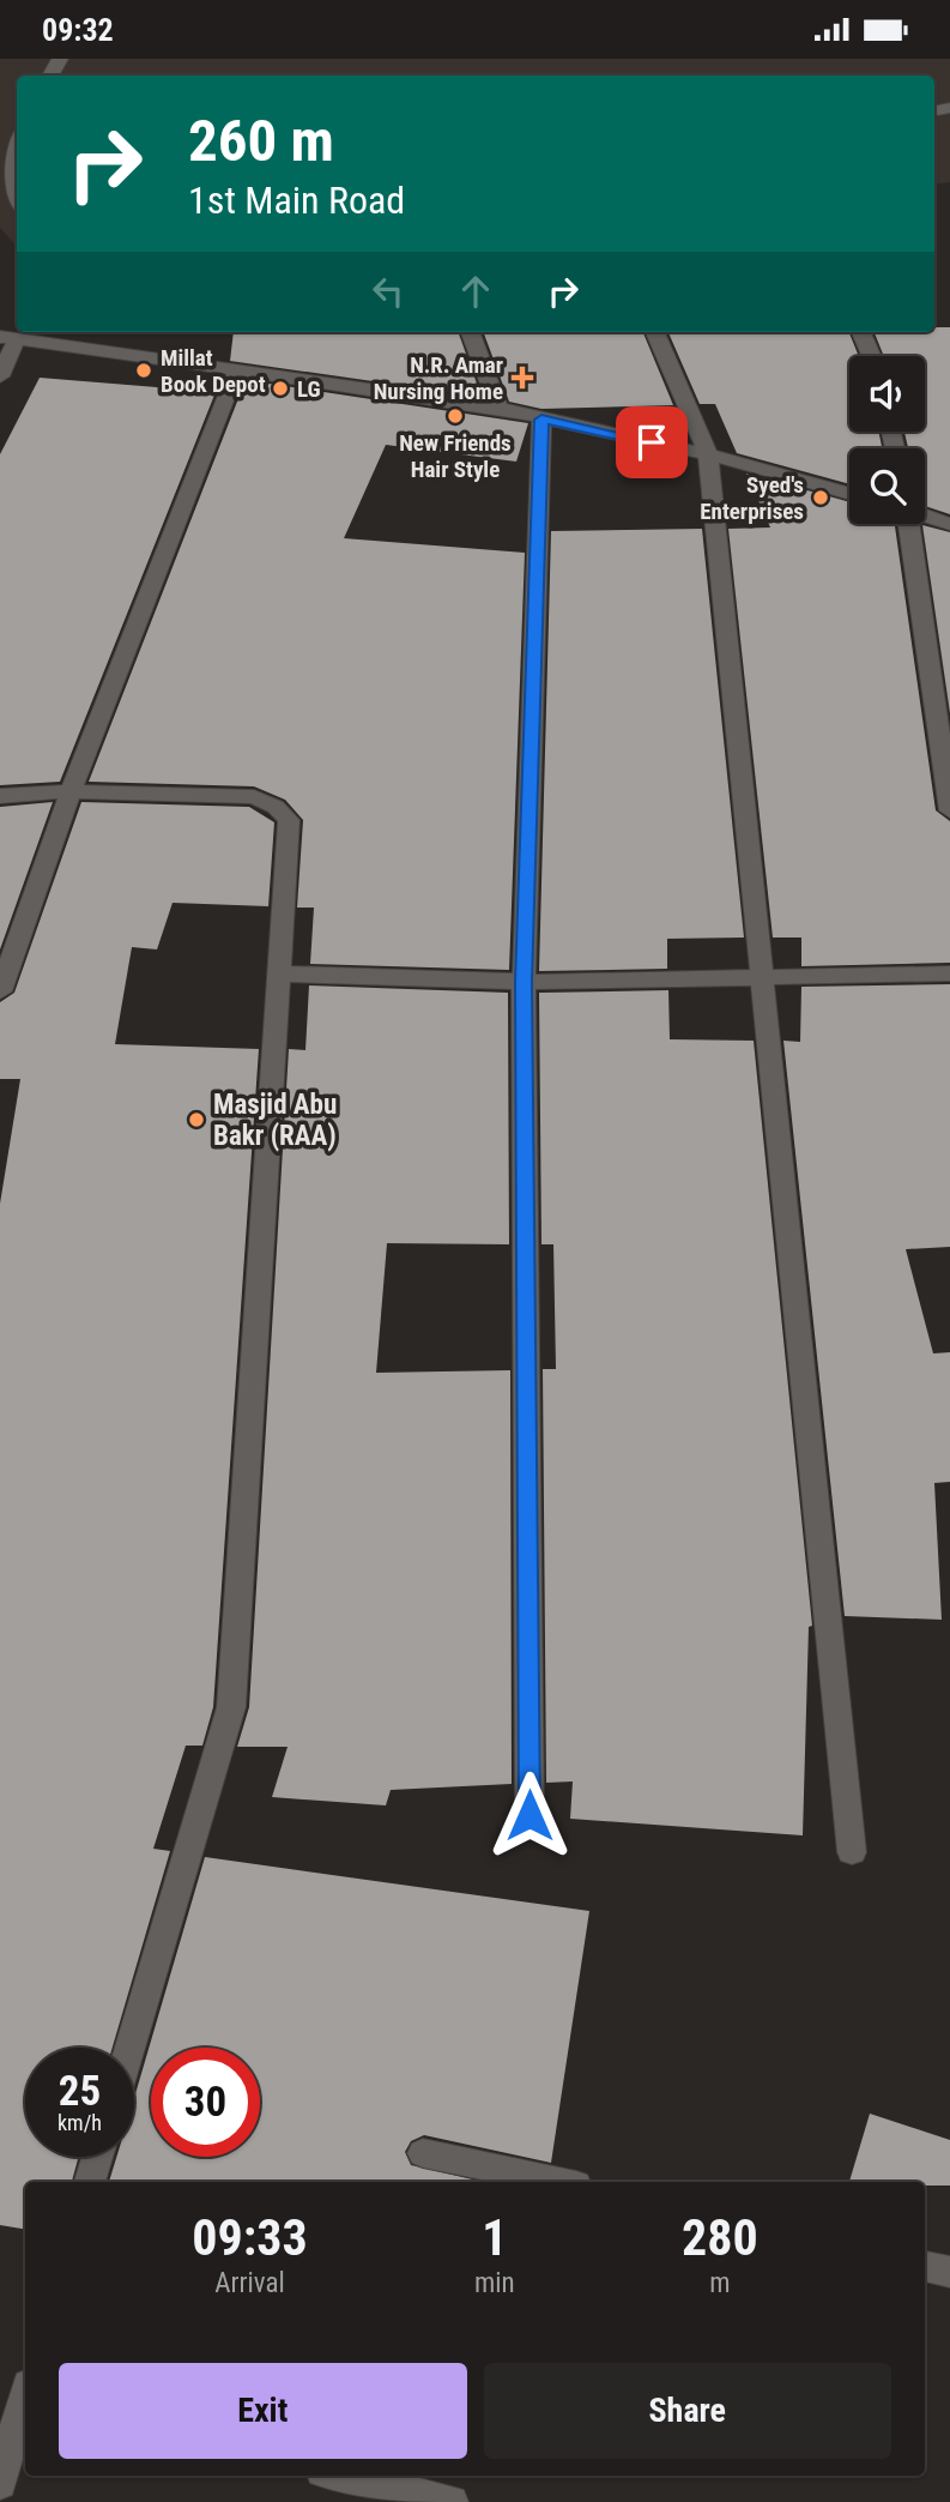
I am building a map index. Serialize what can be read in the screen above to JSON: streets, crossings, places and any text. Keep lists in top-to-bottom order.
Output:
{
  "places": {
    "other": [
      "Millat Book Depot",
      "LG",
      "New Friends Hair Style",
      "Syed's Enterprises",
      "Masjid Abu Bakr (RAA)"
    ],
    "health": ["N.R. Amar Nursing Home"]
  },
  "page": {
    "status": "09:32",
    "turn": ["260 m", "1st Main Road"],
    "speed": "25 km/h",
    "limit": "30",
    "eta": [
      "09:33",
      "Arrival",
      "1",
      "min",
      "280",
      "m"
    ],
    "buttons": ["Exit", "Share"]
  }
}
